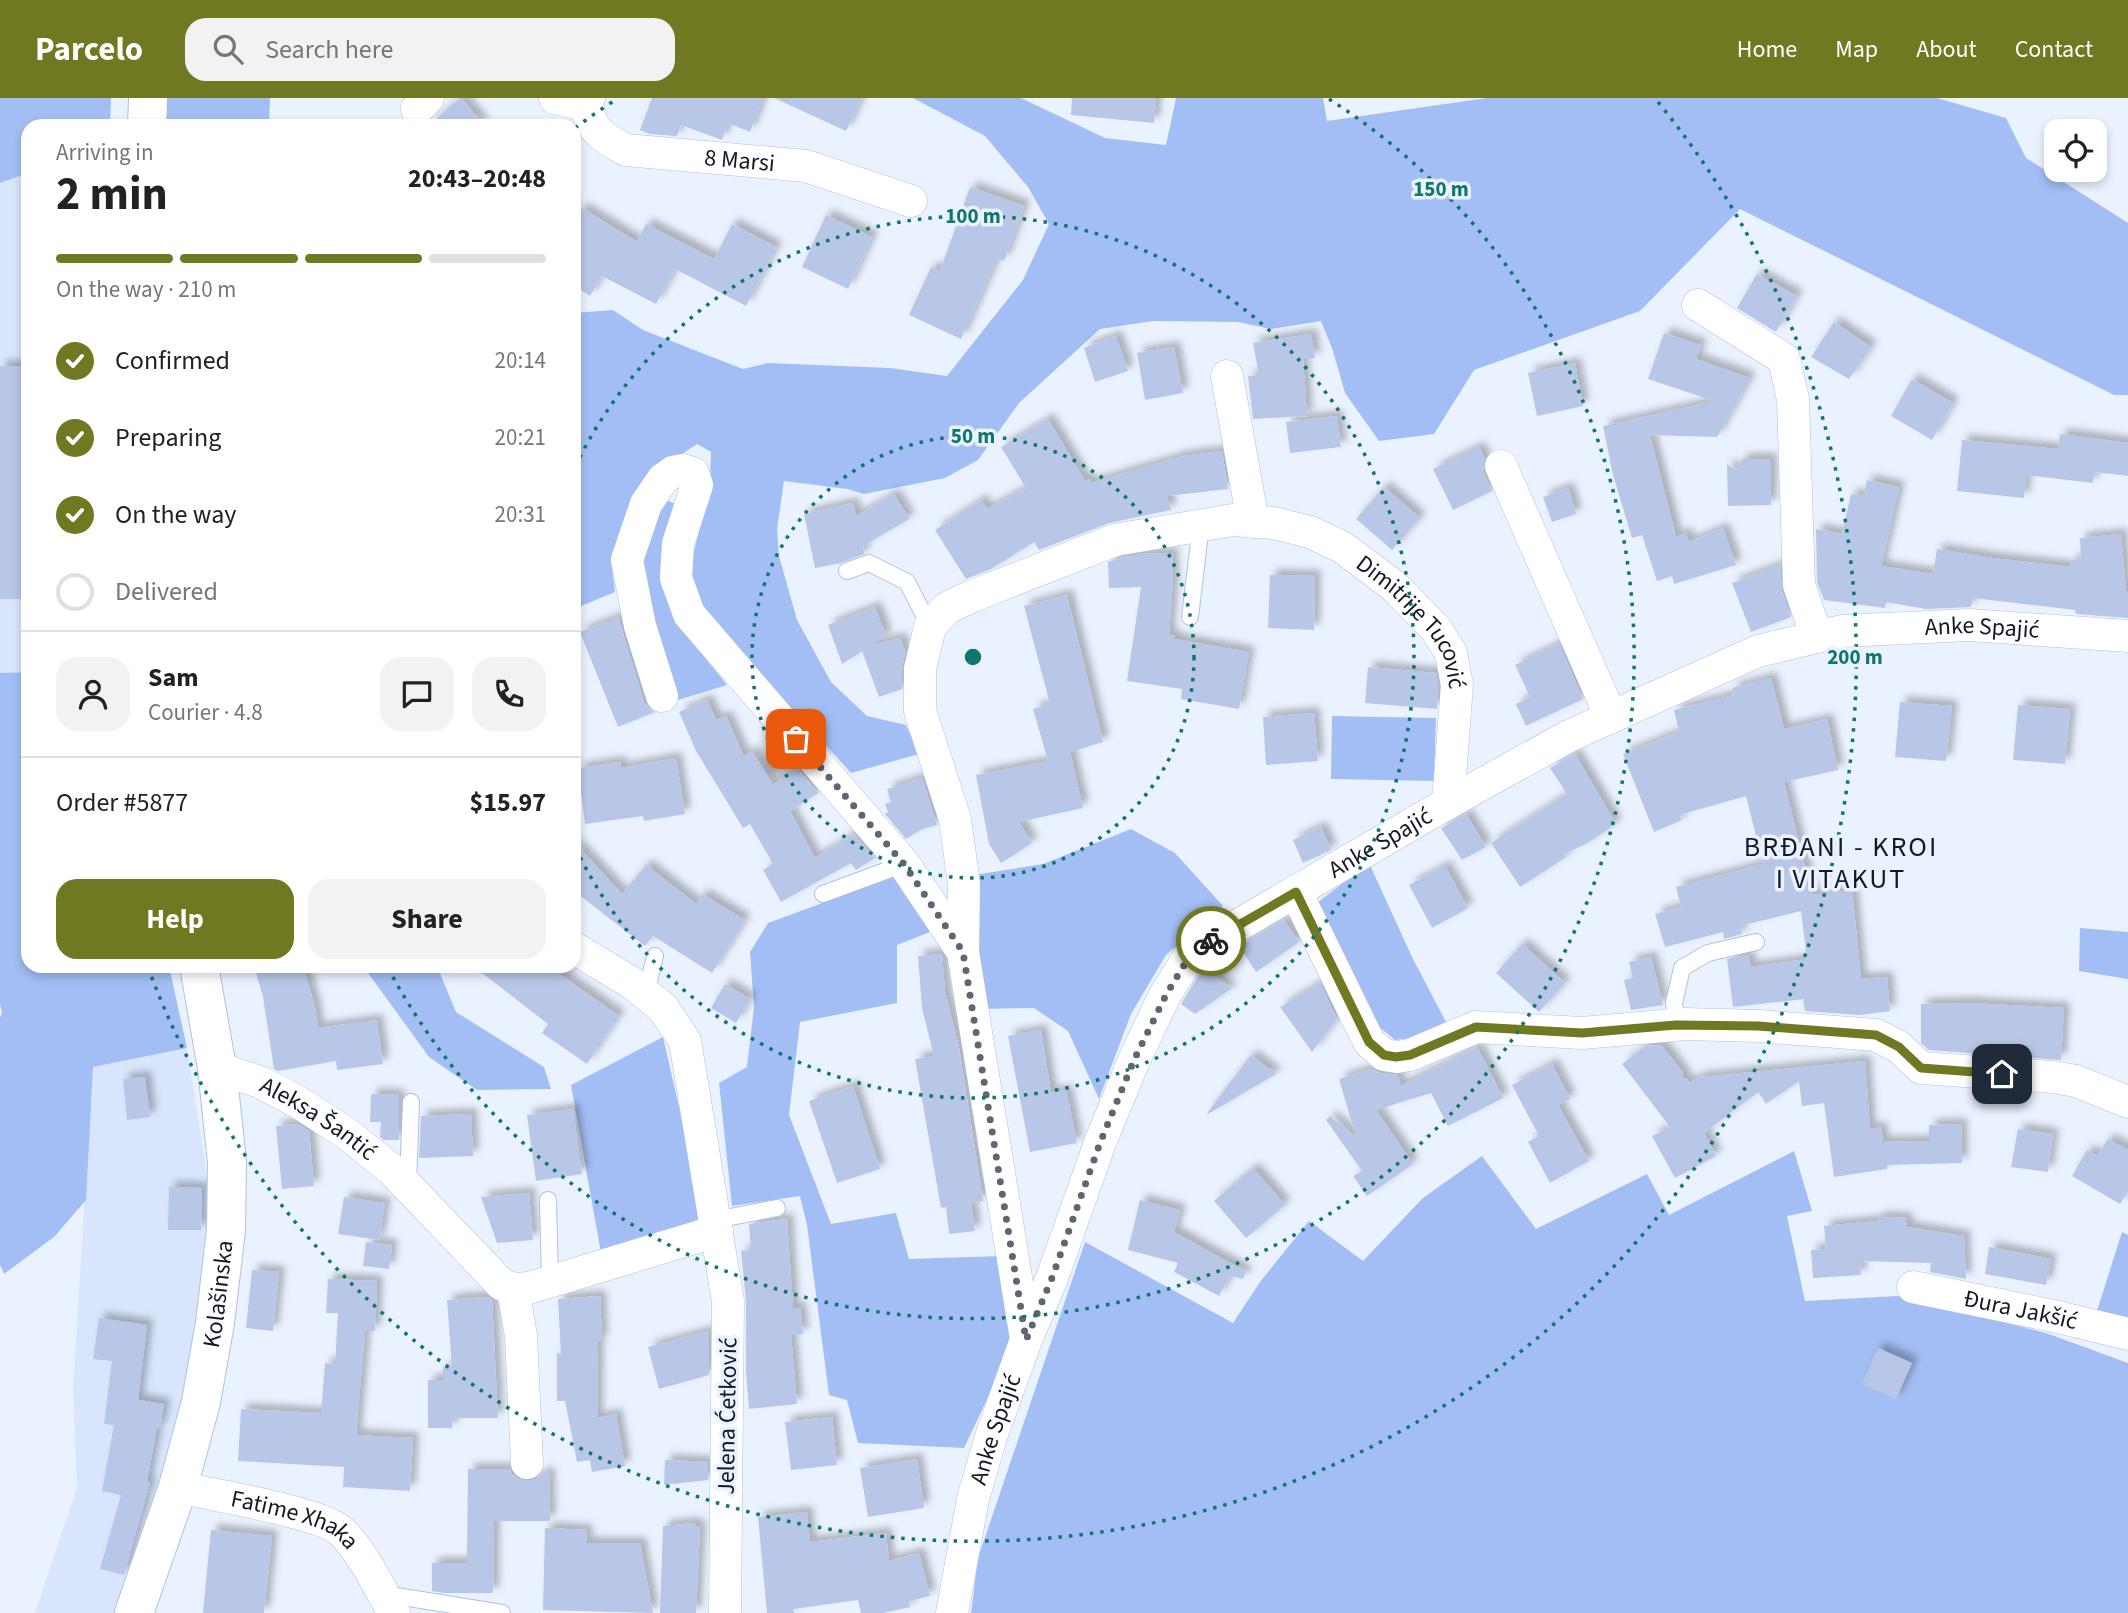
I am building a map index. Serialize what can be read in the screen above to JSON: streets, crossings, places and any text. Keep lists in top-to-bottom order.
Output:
{
  "streets": {
    "main road": ["Kolašinska"],
    "street": [
      "8 Marsi",
      "Dimitrije Tucović",
      "Anke Spajić",
      "Aleksa Šantić",
      "Ðura Jakšić",
      "Jelena Ćetković",
      "Fatime Xhaka"
    ]
  },
  "crossings": [
    ["Dimitrije Tucović", "Anke Spajić"],
    ["Aleksa Šantić", "Kolašinska"],
    ["Kolašinska", "Fatime Xhaka"]
  ],
  "districts": ["BRĐANI - KROI I VITAKUT"],
  "page": {
    "header": "Parcelo",
    "search": "Search here",
    "nav": [
      "Home",
      "Map",
      "About",
      "Contact"
    ],
    "heading": ["2 min", "Arriving in", "20:43–20:48"],
    "panel": [
      "Sam",
      "Courier · 4.8",
      "Order #5877",
      "$15.97"
    ],
    "bar": "On the way · 210 m",
    "list": [
      ["Confirmed", "20:14"],
      ["Preparing", "20:21"],
      ["On the way", "20:31"],
      "Delivered"
    ],
    "buttons": ["Help", "Share"]
  },
  "rings": [
    "150 m",
    "100 m",
    "50 m",
    "200 m"
  ]
}
